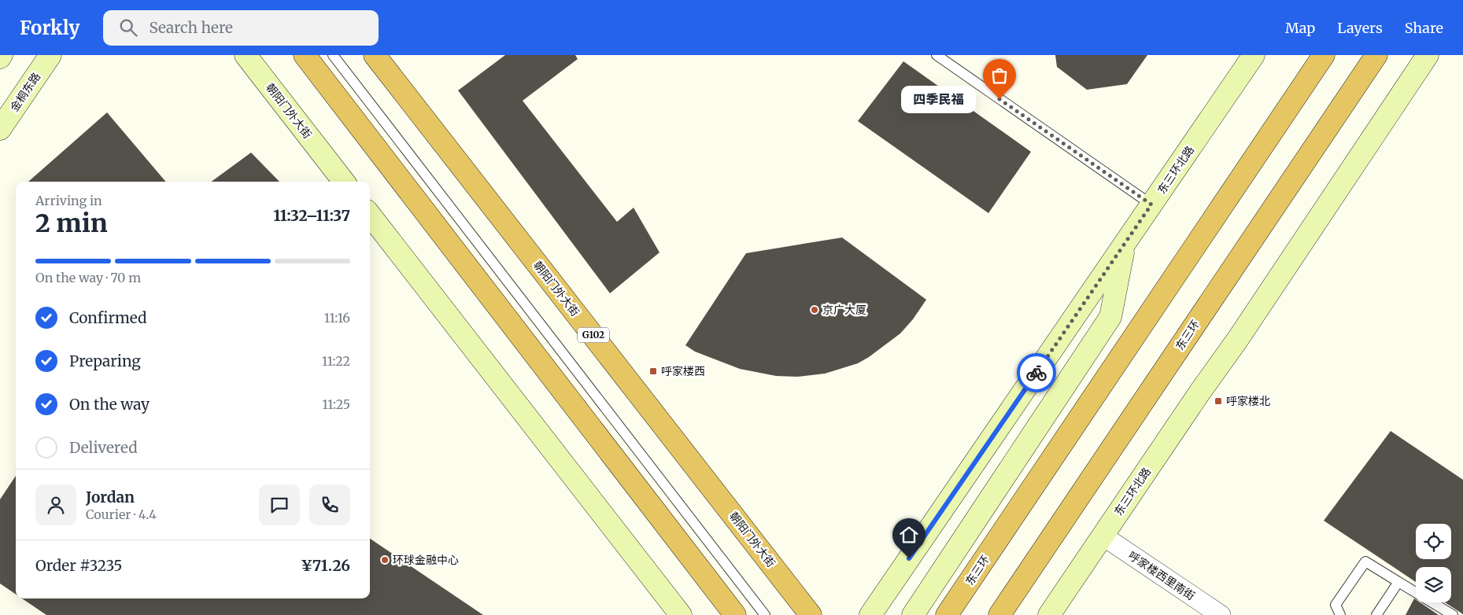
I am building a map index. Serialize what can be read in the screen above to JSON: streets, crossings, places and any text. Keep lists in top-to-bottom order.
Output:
{
  "streets": {
    "highway": ["朝阳门外大街", "G102", "东三环"],
    "street": ["金桐东路", "东三环北路", "呼家楼西里南街"]
  },
  "crossings": [
    ["东三环北路", "呼家楼西里南街"]
  ],
  "places": {
    "other": ["四季民福", "京广大厦", "环球金融中心"],
    "transit": ["呼家楼西", "呼家楼北"]
  },
  "page": {
    "header": "Forkly",
    "search": "Search here",
    "nav": ["Map", "Layers", "Share"],
    "bubble": "四季民福",
    "heading": ["2 min", "Arriving in", "11:32–11:37"],
    "panel": [
      "Jordan",
      "Courier · 4.4",
      "Order #3235",
      "¥71.26"
    ],
    "bar": "On the way · 70 m",
    "list": [
      ["Confirmed", "11:16"],
      ["Preparing", "11:22"],
      ["On the way", "11:25"],
      "Delivered"
    ]
  }
}
